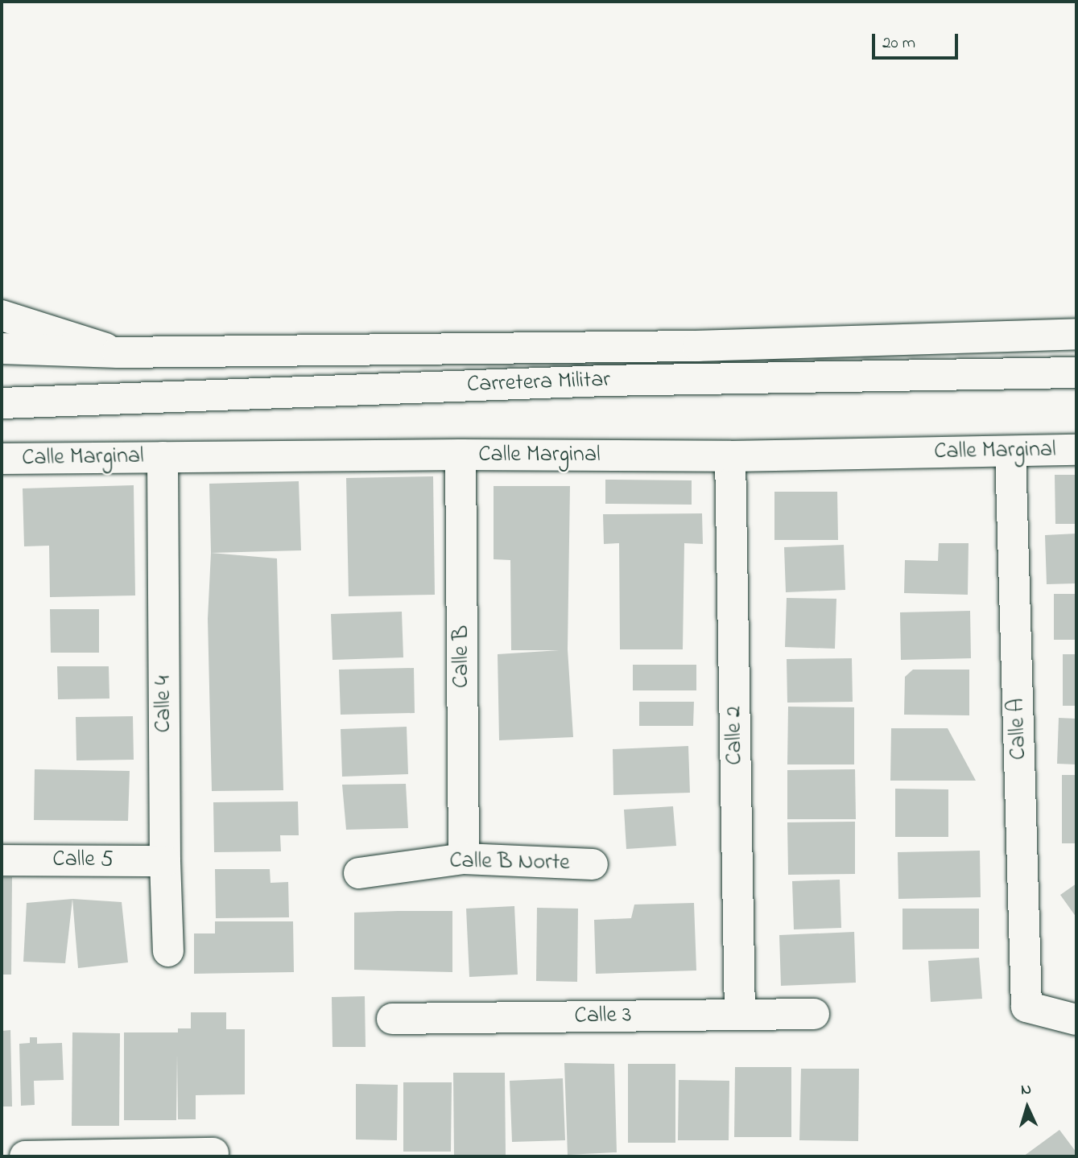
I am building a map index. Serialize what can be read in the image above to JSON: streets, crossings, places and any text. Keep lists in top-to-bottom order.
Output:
{
  "streets": {
    "street": [
      "Carretera Militar",
      "Calle Marginal",
      "Calle B",
      "Calle 4",
      "Calle A",
      "Calle 2",
      "Calle 5",
      "Calle B Norte",
      "Calle 3"
    ]
  },
  "crossings": [
    ["Calle Marginal", "Calle B"],
    ["Calle Marginal", "Calle 4"],
    ["Calle Marginal", "Calle A"],
    ["Calle Marginal", "Calle 2"],
    ["Calle B", "Calle B Norte"],
    ["Calle 4", "Calle 5"],
    ["Calle 2", "Calle 3"]
  ],
  "scale_bar": "20 m",
  "north": "top"
}
